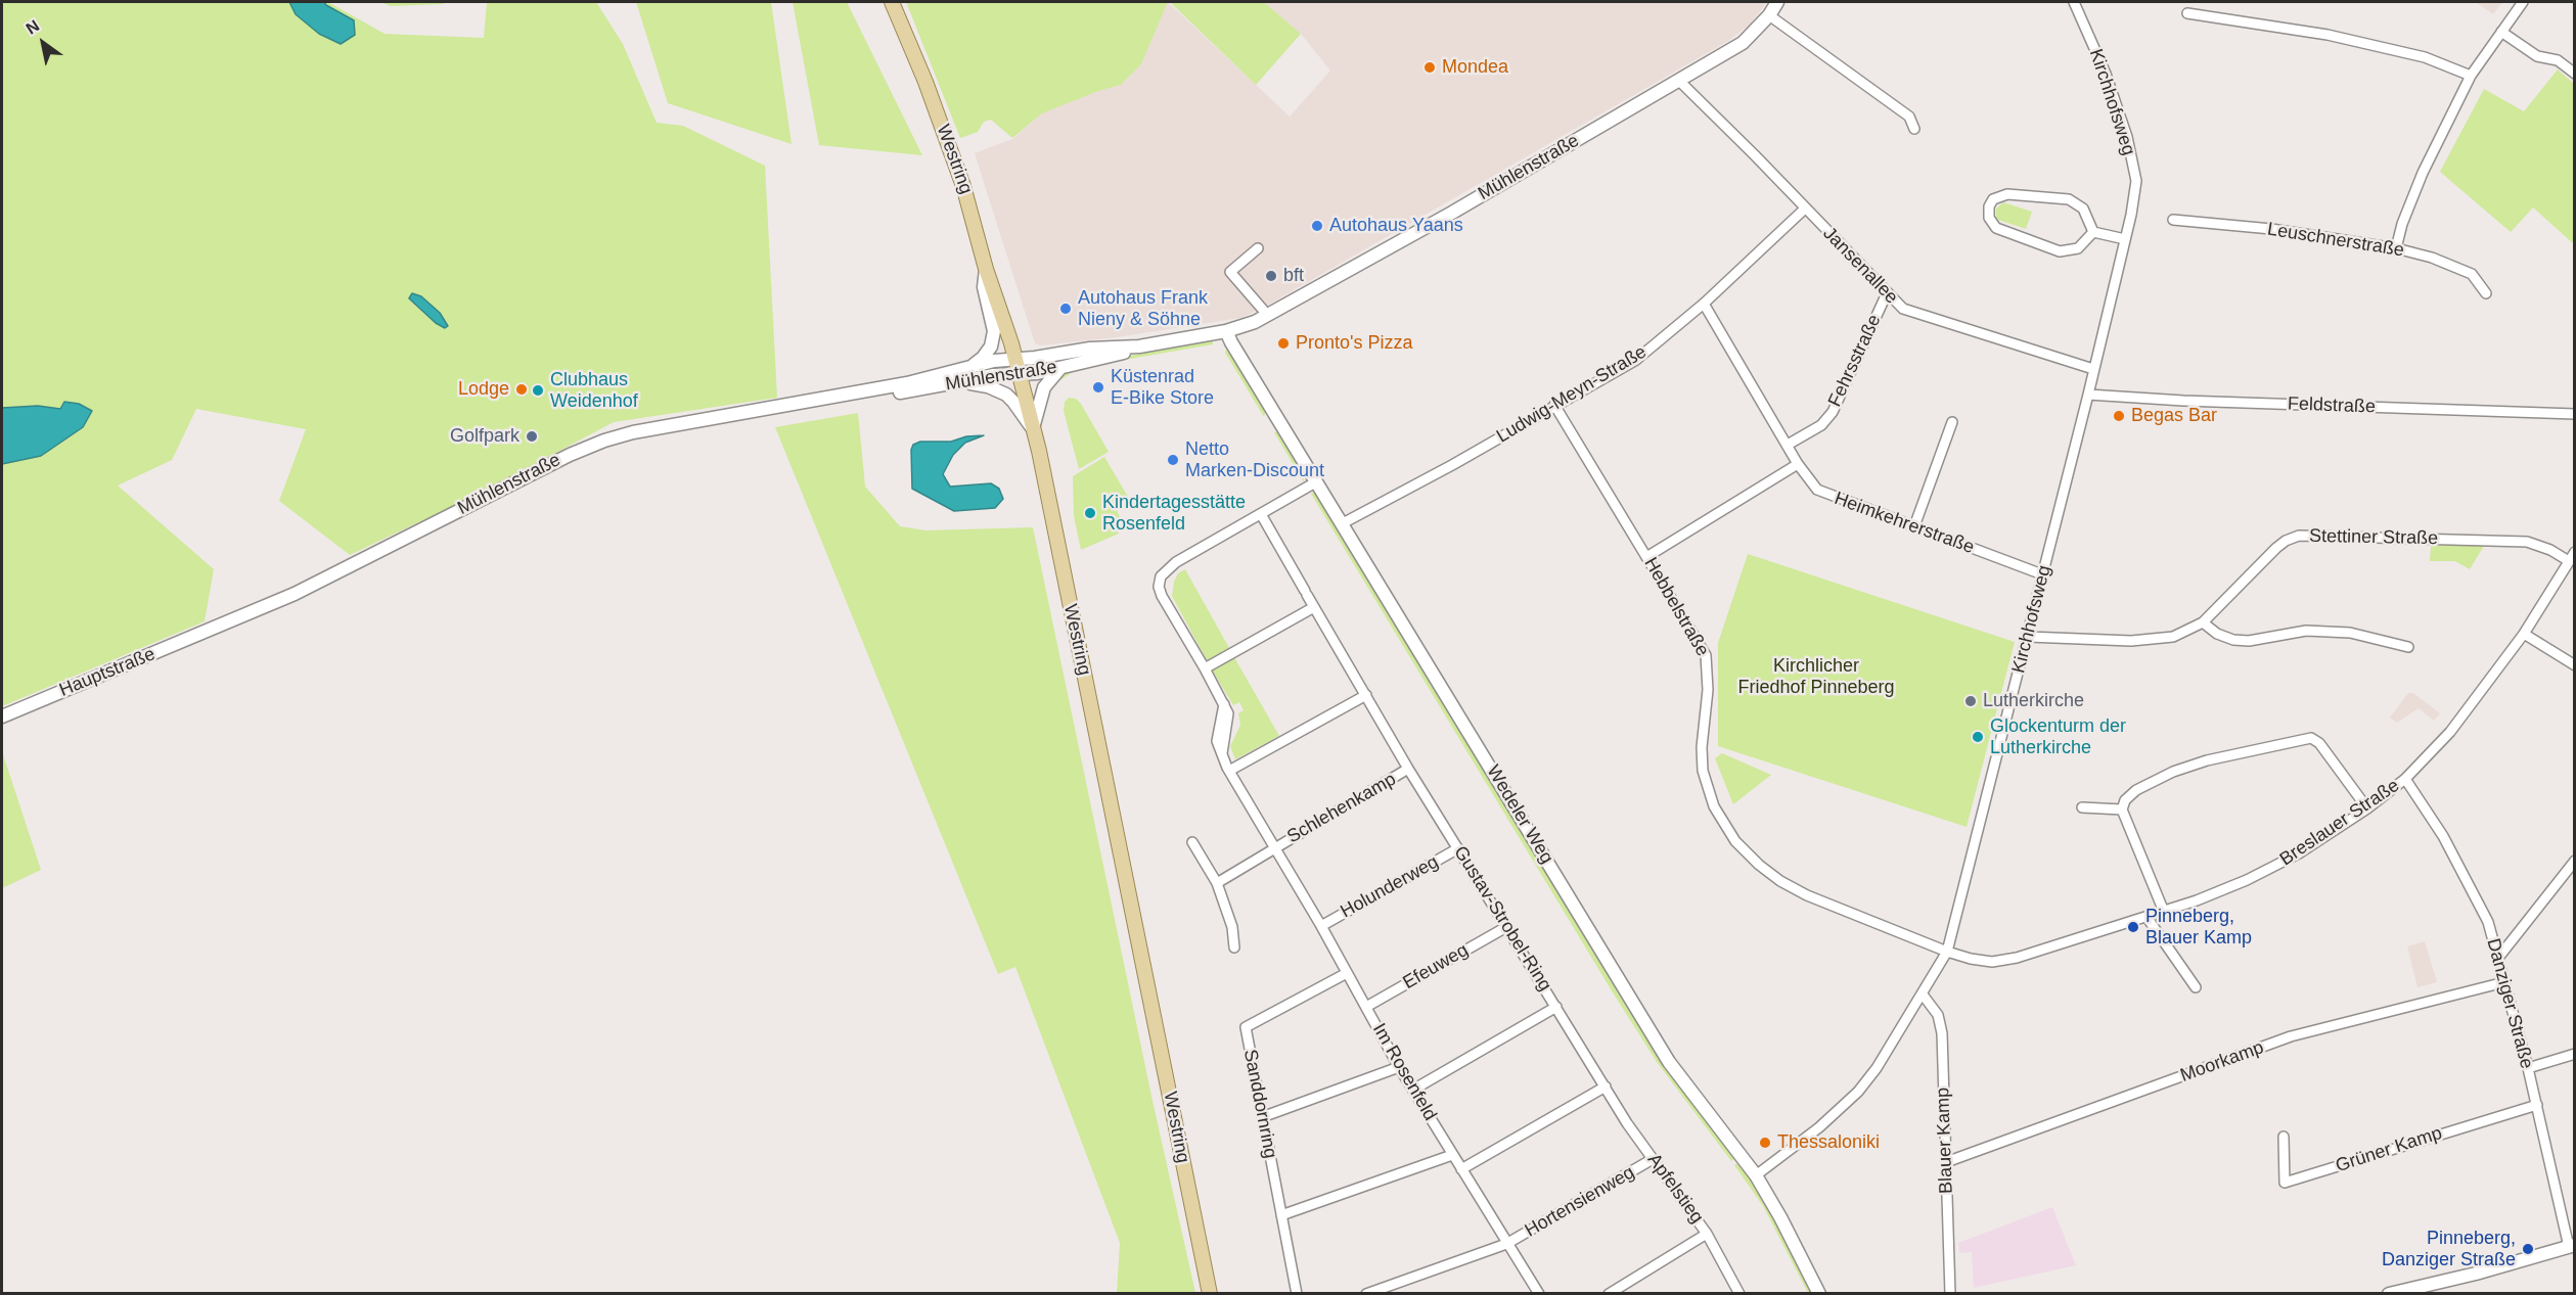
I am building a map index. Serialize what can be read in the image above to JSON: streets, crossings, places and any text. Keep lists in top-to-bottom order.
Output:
{
  "streets": {
    "main road": [
      "Westring",
      "Mühlenstraße",
      "Hauptstraße",
      "Wedeler Weg"
    ],
    "street": [
      "Kirchhofsweg",
      "Leuschnerstraße",
      "Jansenallee",
      "Fehrsstraße",
      "Ludwig-Meyn-Straße",
      "Feldstraße",
      "Heimkehrerstraße",
      "Stettiner Straße",
      "Hebbelstraße",
      "Schlehenkamp",
      "Breslauer Straße",
      "Holunderweg",
      "Gustav-Strobel-Ring",
      "Efeuweg",
      "Danziger Straße",
      "Moorkamp",
      "Im Rosenfeld",
      "Sanddornring",
      "Blauer Kamp",
      "Grüner Kamp",
      "Apfelstieg",
      "Hortensienweg"
    ]
  },
  "crossings": [
    ["Kirchhofsweg", "Jansenallee"],
    ["Kirchhofsweg", "Feldstraße"],
    ["Kirchhofsweg", "Heimkehrerstraße"],
    ["Kirchhofsweg", "Stettiner Straße"],
    ["Kirchhofsweg", "Hebbelstraße"],
    ["Kirchhofsweg", "Wedeler Weg"],
    ["Kirchhofsweg", "Breslauer Straße"],
    ["Kirchhofsweg", "Blauer Kamp"],
    ["Westring", "Mühlenstraße"],
    ["Mühlenstraße", "Jansenallee"],
    ["Mühlenstraße", "Hauptstraße"],
    ["Mühlenstraße", "Wedeler Weg"],
    ["Jansenallee", "Fehrsstraße"],
    ["Jansenallee", "Ludwig-Meyn-Straße"],
    ["Fehrsstraße", "Heimkehrerstraße"],
    ["Ludwig-Meyn-Straße", "Heimkehrerstraße"],
    ["Ludwig-Meyn-Straße", "Hebbelstraße"],
    ["Ludwig-Meyn-Straße", "Wedeler Weg"],
    ["Stettiner Straße", "Breslauer Straße"],
    ["Hebbelstraße", "Breslauer Straße"],
    ["Schlehenkamp", "Gustav-Strobel-Ring"],
    ["Schlehenkamp", "Im Rosenfeld"],
    ["Wedeler Weg", "Im Rosenfeld"],
    ["Breslauer Straße", "Danziger Straße"],
    ["Holunderweg", "Gustav-Strobel-Ring"],
    ["Holunderweg", "Im Rosenfeld"],
    ["Gustav-Strobel-Ring", "Efeuweg"],
    ["Gustav-Strobel-Ring", "Im Rosenfeld"],
    ["Gustav-Strobel-Ring", "Apfelstieg"],
    ["Efeuweg", "Im Rosenfeld"],
    ["Danziger Straße", "Moorkamp"],
    ["Danziger Straße", "Grüner Kamp"],
    ["Moorkamp", "Blauer Kamp"],
    ["Im Rosenfeld", "Sanddornring"],
    ["Im Rosenfeld", "Hortensienweg"],
    ["Apfelstieg", "Hortensienweg"]
  ],
  "parks": ["Kirchlicher Friedhof Pinneberg"],
  "places": [
    "Mondea",
    "Autohaus Yaans",
    "bft",
    "Autohaus Frank Nieny & Söhne",
    "Pronto's Pizza",
    "Küstenrad E-Bike Store",
    "Lodge",
    "Clubhaus Weidenhof",
    "Begas Bar",
    "Golfpark",
    "Netto Marken-Discount",
    "Kindertagesstätte Rosenfeld",
    "Lutherkirche",
    "Glockenturm der Lutherkirche",
    "Pinneberg, Blauer Kamp",
    "Thessaloniki",
    "Pinneberg, Danziger Straße"
  ],
  "north": "top left"
}
